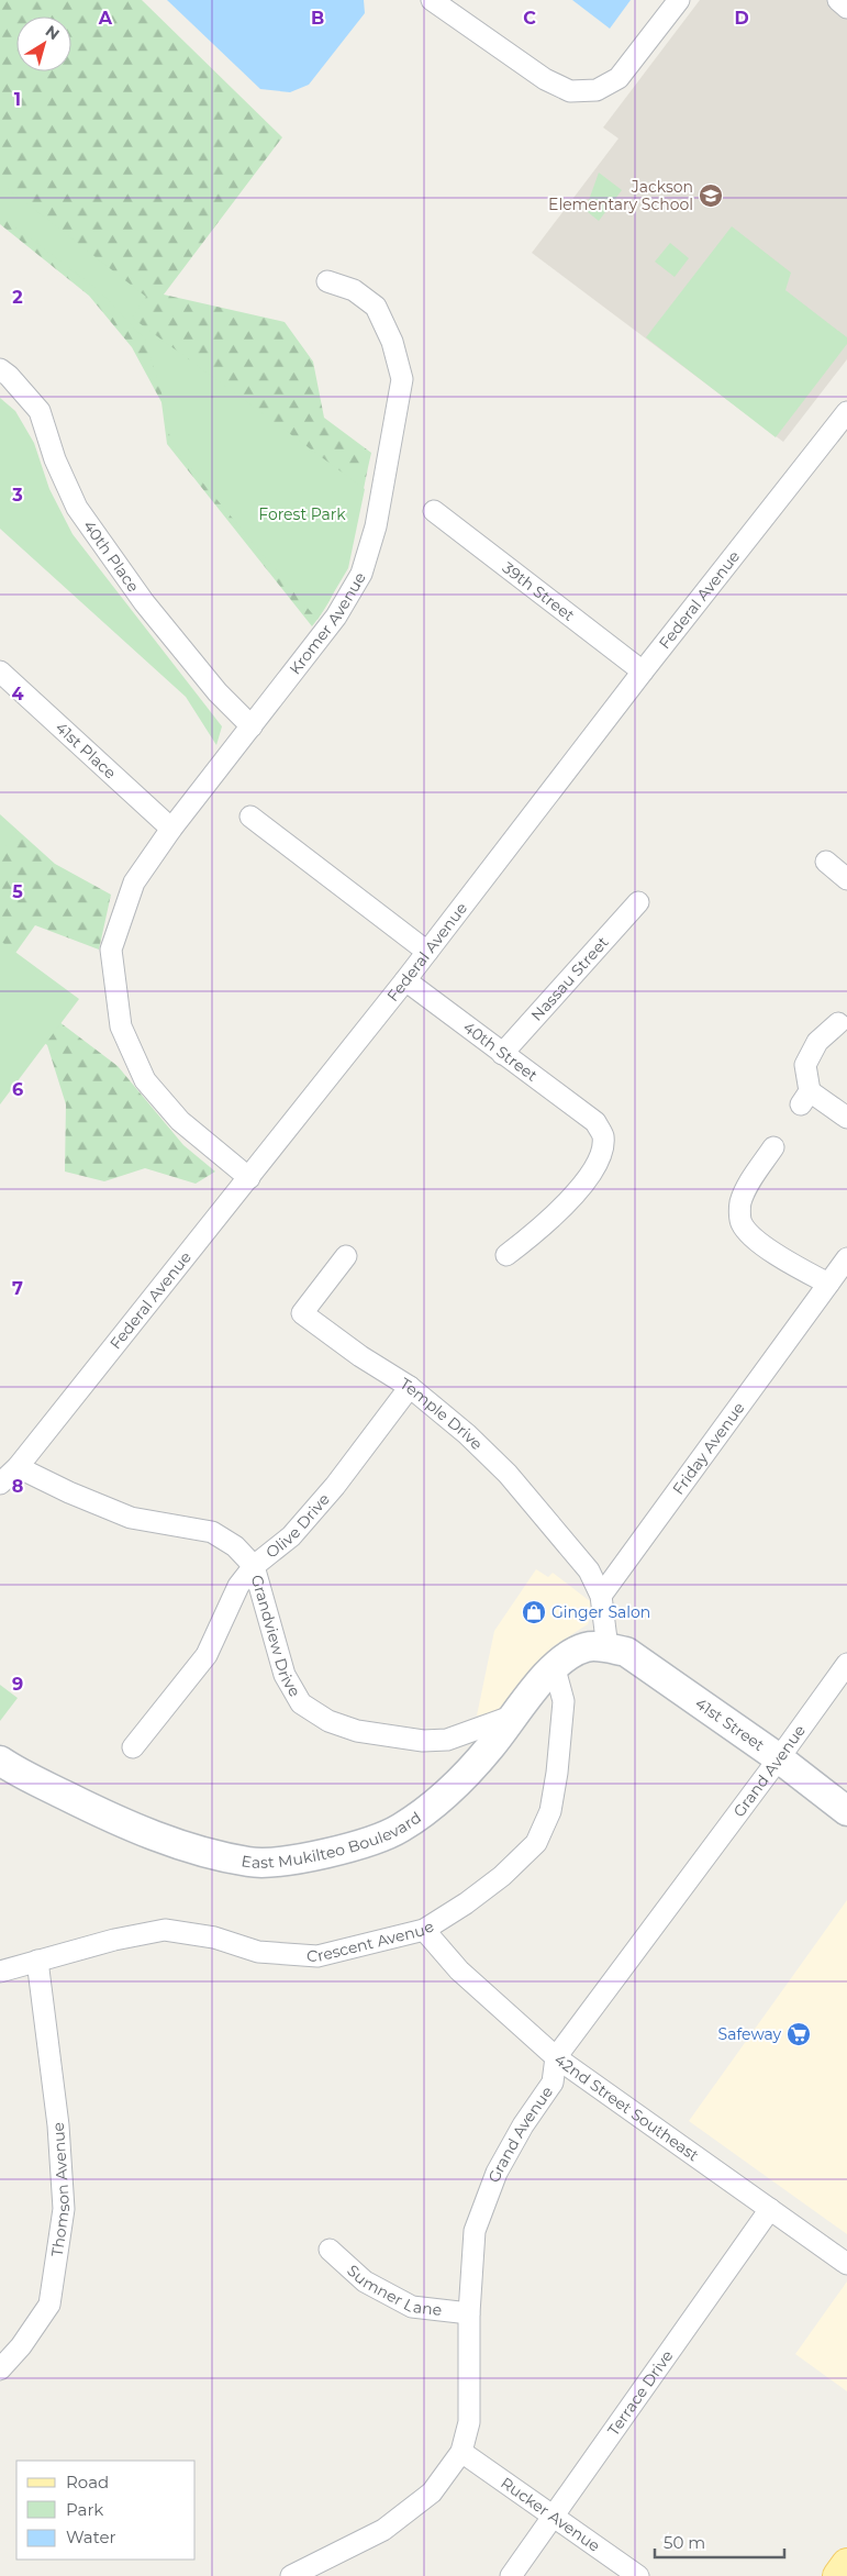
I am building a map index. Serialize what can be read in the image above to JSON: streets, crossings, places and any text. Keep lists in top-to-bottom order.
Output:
{
  "streets": {
    "main road": ["41st Street", "East Mukilteo Boulevard"],
    "street": [
      "40th Place",
      "39th Street",
      "Federal Avenue",
      "Kromer Avenue",
      "41st Place",
      "Nassau Street",
      "40th Street",
      "Temple Drive",
      "Friday Avenue",
      "Olive Drive",
      "Grandview Drive",
      "Grand Avenue",
      "Crescent Avenue",
      "42nd Street Southeast",
      "Thomson Avenue",
      "Sumner Lane",
      "Terrace Drive",
      "Rucker Avenue"
    ]
  },
  "crossings": [
    ["40th Place", "Kromer Avenue"],
    ["39th Street", "Federal Avenue"],
    ["Federal Avenue", "Kromer Avenue"],
    ["Federal Avenue", "40th Street"],
    ["Federal Avenue", "Grandview Drive"],
    ["Kromer Avenue", "41st Place"],
    ["Nassau Street", "40th Street"],
    ["Temple Drive", "Friday Avenue"],
    ["Temple Drive", "Olive Drive"],
    ["Olive Drive", "Grandview Drive"],
    ["Grandview Drive", "East Mukilteo Boulevard"],
    ["41st Street", "Grand Avenue"],
    ["41st Street", "East Mukilteo Boulevard"],
    ["Grand Avenue", "42nd Street Southeast"],
    ["Grand Avenue", "Sumner Lane"],
    ["Grand Avenue", "Rucker Avenue"],
    ["East Mukilteo Boulevard", "Crescent Avenue"],
    ["Crescent Avenue", "42nd Street Southeast"],
    ["Crescent Avenue", "Thomson Avenue"],
    ["42nd Street Southeast", "Terrace Drive"],
    ["Terrace Drive", "Rucker Avenue"]
  ],
  "parks": ["Forest Park"],
  "places": {
    "school or university": ["Jackson Elementary School"],
    "shop": ["Ginger Salon"],
    "supermarket": ["Safeway"]
  },
  "legend": ["Road", "Park", "Water"],
  "scale_bar": "50 m",
  "north": "top right",
  "grid": {
    "columns": [
      "A",
      "B",
      "C",
      "D"
    ],
    "rows": [
      "1",
      "2",
      "3",
      "4",
      "5",
      "6",
      "7",
      "8",
      "9"
    ]
  }
}
